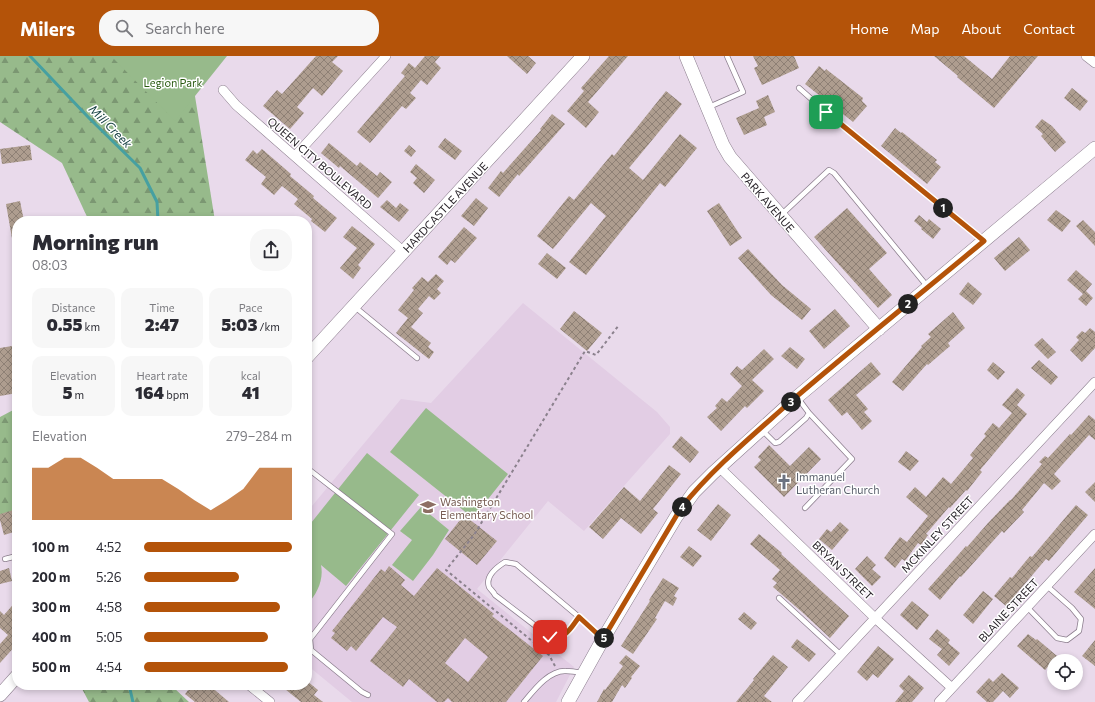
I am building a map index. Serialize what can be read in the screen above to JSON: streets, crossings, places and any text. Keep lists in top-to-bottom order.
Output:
{
  "streets": {
    "street": [
      "QUEEN CITY BOULEVARD",
      "PARK AVENUE",
      "HARDCASTLE AVENUE",
      "MCKINLEY STREET",
      "BRYAN STREET",
      "BLAINE STREET"
    ]
  },
  "crossings": [
    ["QUEEN CITY BOULEVARD", "HARDCASTLE AVENUE"],
    ["MCKINLEY STREET", "BRYAN STREET"],
    ["BRYAN STREET", "BLAINE STREET"]
  ],
  "water": ["Mill Creek"],
  "parks": ["Legion Park"],
  "places": {
    "church": ["Immanuel Lutheran Church"],
    "school or university": ["Washington Elementary School"]
  },
  "page": {
    "header": "Milers",
    "search": "Search here",
    "nav": [
      "Home",
      "Map",
      "About",
      "Contact"
    ],
    "pins": [
      "1",
      "2",
      "3",
      "4",
      "5"
    ],
    "heading": ["Morning run", "08:03"],
    "stats": [
      ["Distance", "0.55 km"],
      ["Time", "2:47"],
      ["Pace", "5:03 /km"],
      ["Elevation", "5 m"],
      ["Heart rate", "164 bpm"],
      ["kcal", "41"]
    ],
    "chart": ["Elevation", "279–284 m"],
    "list": [
      {
        "name": "100 m",
        "note": "4:52"
      },
      {
        "name": "200 m",
        "note": "5:26"
      },
      {
        "name": "300 m",
        "note": "4:58"
      },
      {
        "name": "400 m",
        "note": "5:05"
      },
      {
        "name": "500 m",
        "note": "4:54"
      }
    ]
  }
}
